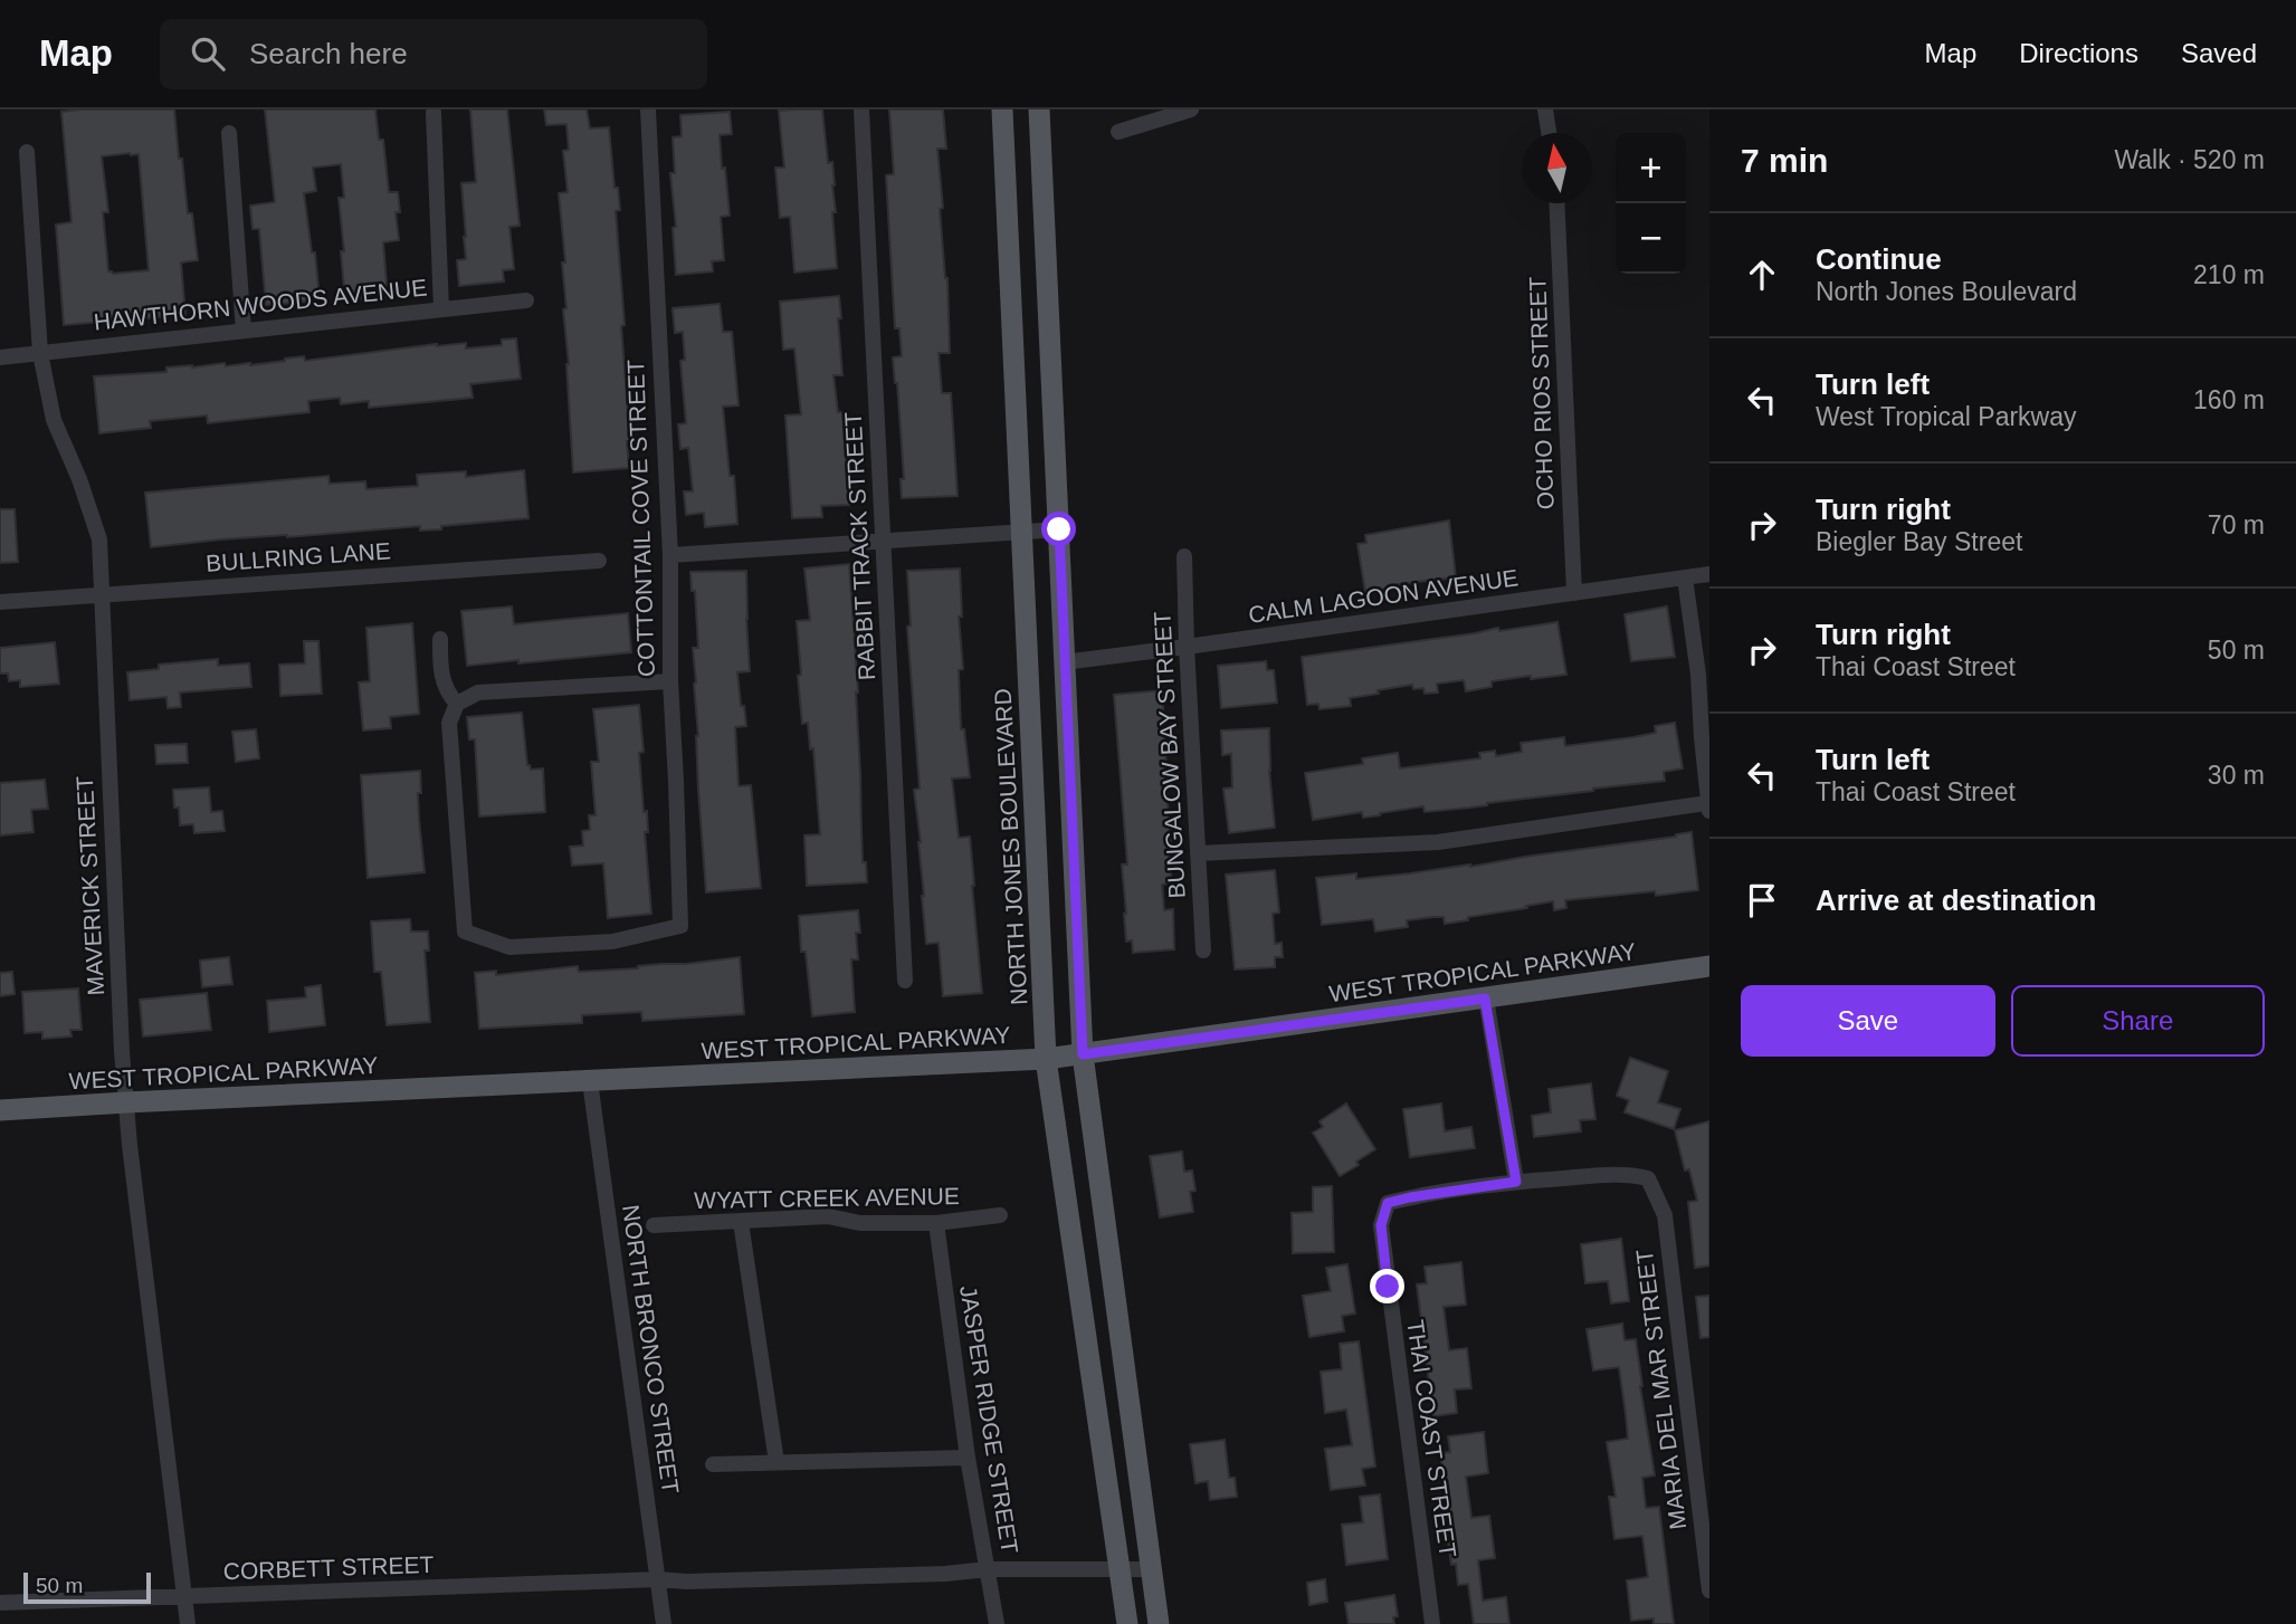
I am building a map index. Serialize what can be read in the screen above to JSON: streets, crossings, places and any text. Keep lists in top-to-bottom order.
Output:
{
  "streets": {
    "main road": ["NORTH JONES BOULEVARD", "WEST TROPICAL PARKWAY"],
    "street": [
      "HAWTHORN WOODS AVENUE",
      "OCHO RIOS STREET",
      "COTTONTAIL COVE STREET",
      "RABBIT TRACK STREET",
      "BULLRING LANE",
      "CALM LAGOON AVENUE",
      "BUNGALOW BAY STREET",
      "MAVERICK STREET",
      "WYATT CREEK AVENUE",
      "NORTH BRONCO STREET",
      "MARIA DEL MAR STREET",
      "JASPER RIDGE STREET",
      "THAI COAST STREET",
      "CORBETT STREET"
    ]
  },
  "crossings": [
    ["HAWTHORN WOODS AVENUE", "MAVERICK STREET"],
    ["OCHO RIOS STREET", "CALM LAGOON AVENUE"],
    ["BULLRING LANE", "MAVERICK STREET"],
    ["CALM LAGOON AVENUE", "BUNGALOW BAY STREET"],
    ["NORTH JONES BOULEVARD", "WEST TROPICAL PARKWAY"],
    ["MAVERICK STREET", "WEST TROPICAL PARKWAY"],
    ["MAVERICK STREET", "CORBETT STREET"],
    ["WEST TROPICAL PARKWAY", "NORTH BRONCO STREET"],
    ["WYATT CREEK AVENUE", "JASPER RIDGE STREET"],
    ["NORTH BRONCO STREET", "CORBETT STREET"],
    ["MARIA DEL MAR STREET", "THAI COAST STREET"],
    ["JASPER RIDGE STREET", "CORBETT STREET"]
  ],
  "scale_bar": "50 m",
  "north": "top",
  "page": {
    "header": "Map",
    "search": "Search here",
    "nav": ["Map", "Directions", "Saved"],
    "heading": ["7 min", "Walk · 520 m"],
    "map_buttons": ["+", "−"],
    "list": [
      ["Continue", "North Jones Boulevard", "210 m"],
      ["Turn left", "West Tropical Parkway", "160 m"],
      ["Turn right", "Biegler Bay Street", "70 m"],
      ["Turn right", "Thai Coast Street", "50 m"],
      ["Turn left", "Thai Coast Street", "30 m"],
      "Arrive at destination"
    ],
    "buttons": ["Save", "Share"],
    "scale": "50 m"
  }
}
